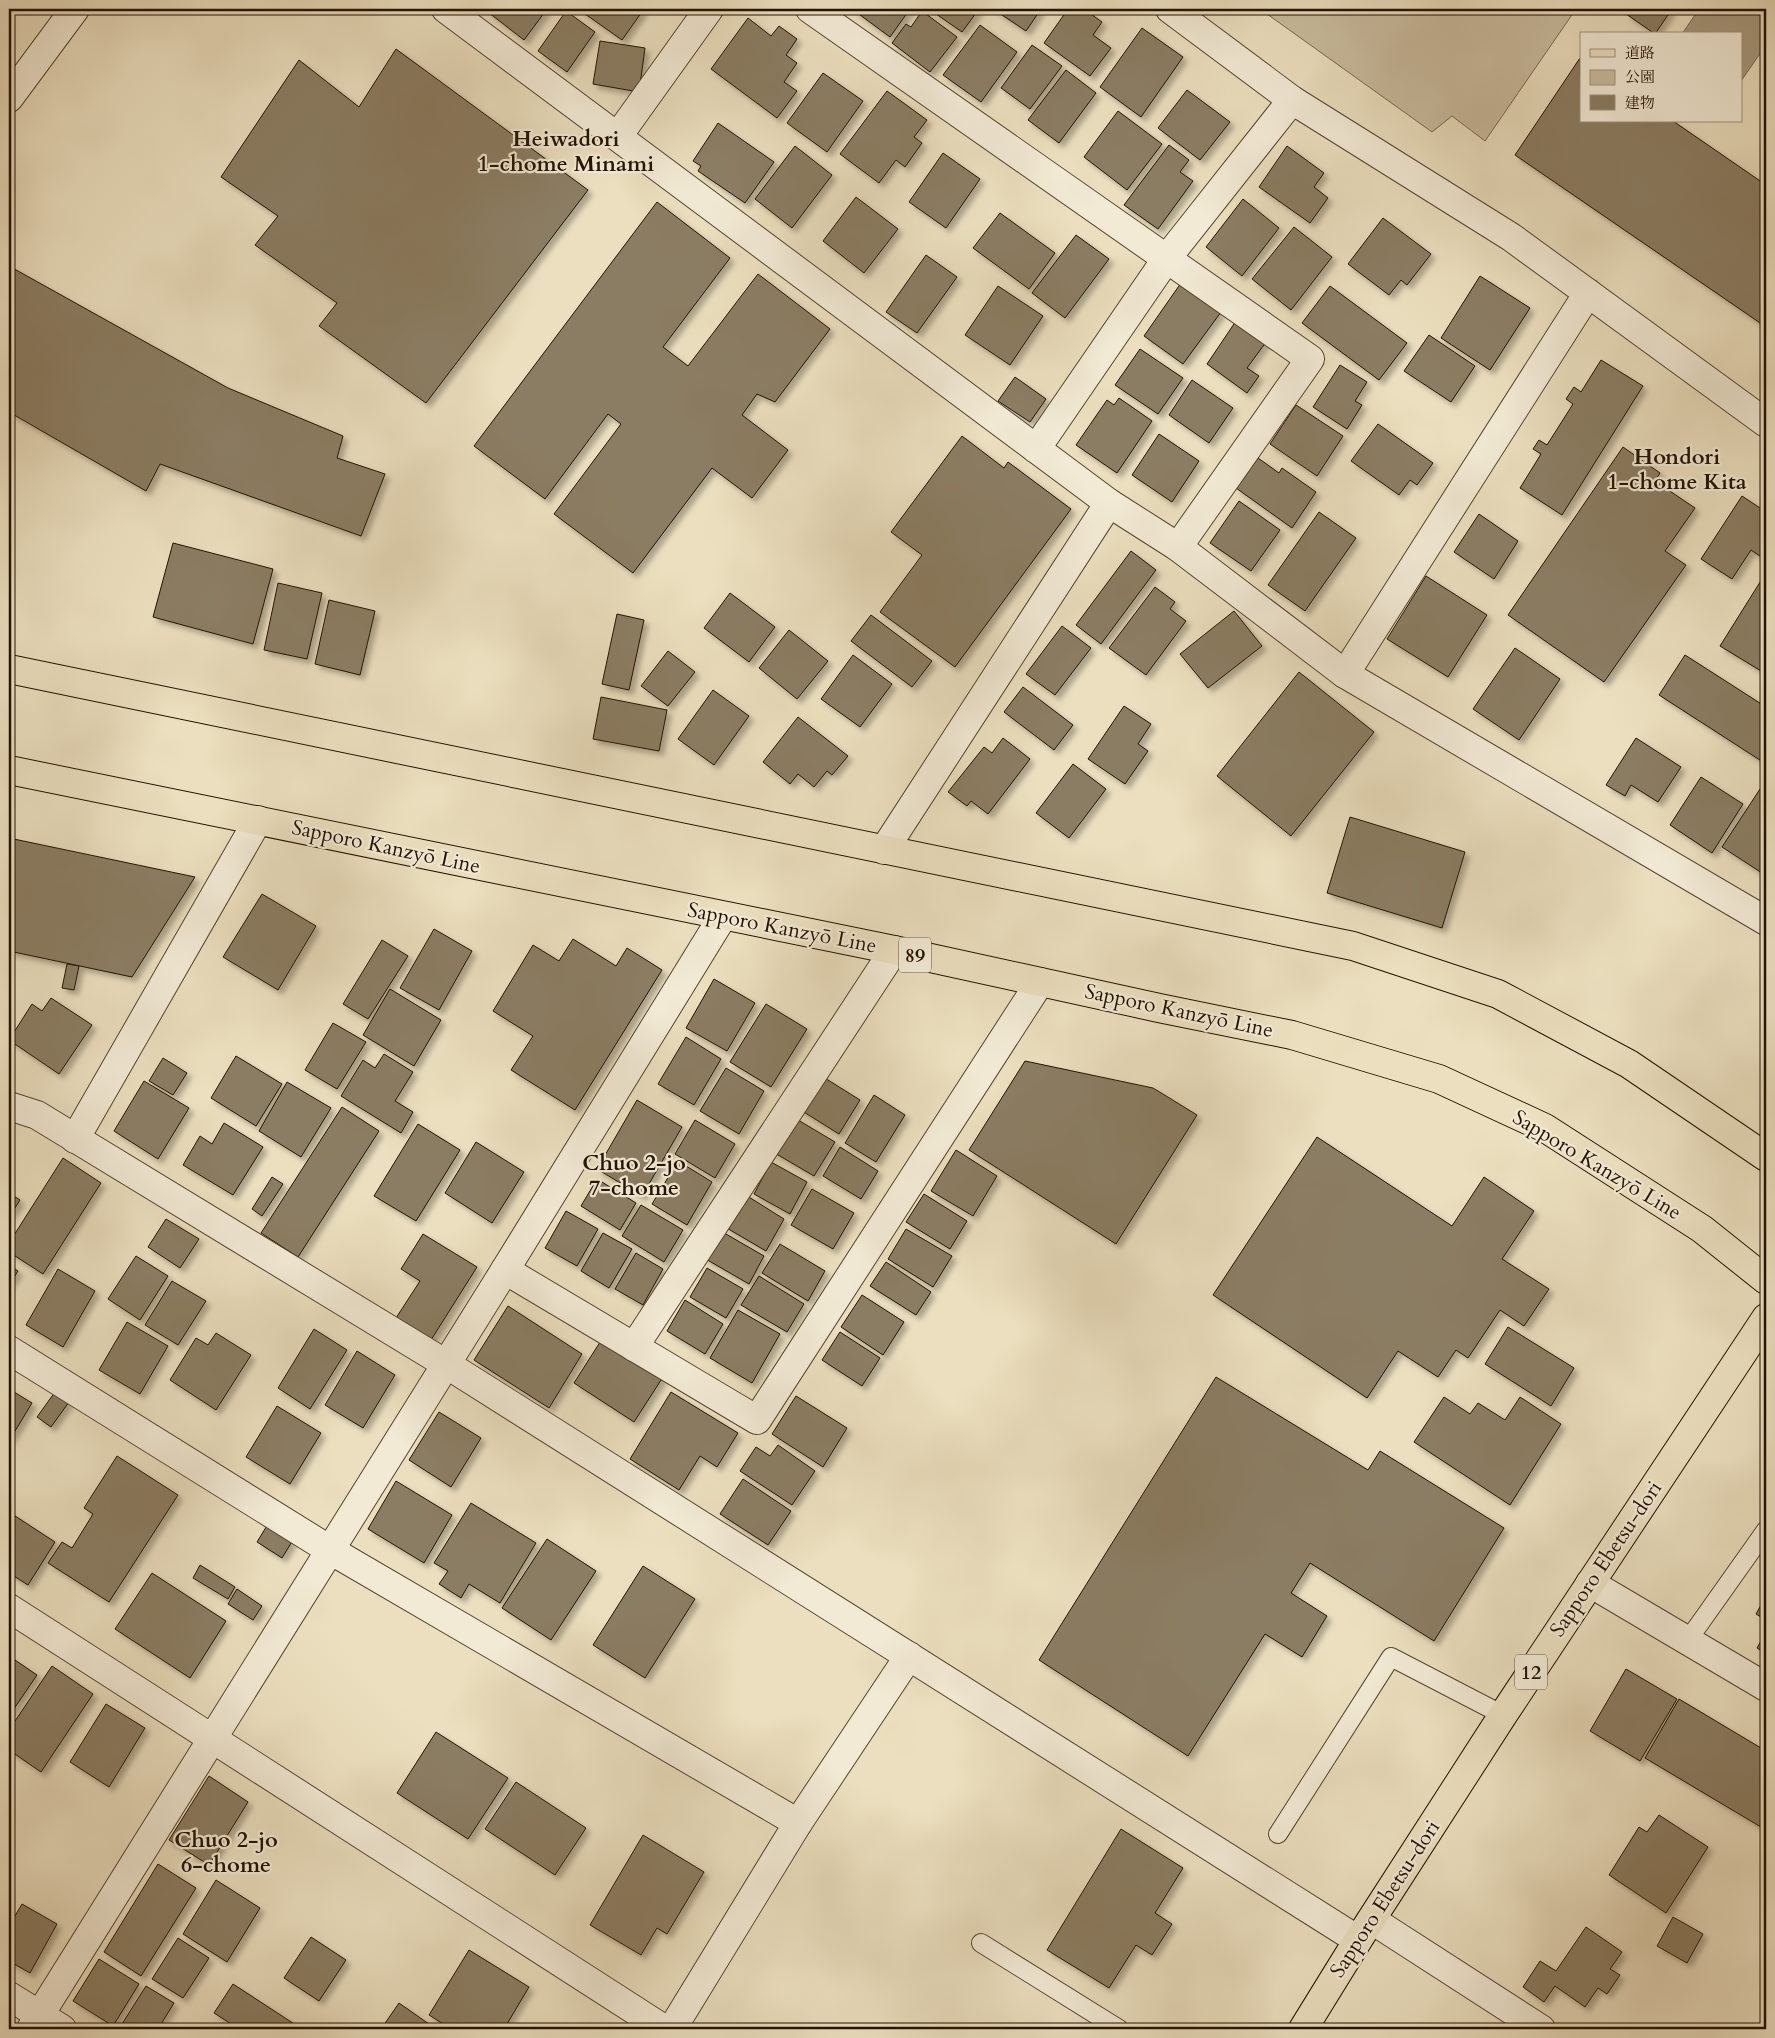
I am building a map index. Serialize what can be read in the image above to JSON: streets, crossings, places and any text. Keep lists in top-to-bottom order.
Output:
{
  "streets": {
    "main road": [
      "Sapporo Kanzyō Line",
      "89",
      "Sapporo Ebetsu-dori",
      "12"
    ]
  },
  "districts": [
    "Heiwadori 1-chome Minami",
    "Hondori 1-chome Kita",
    "Chuo 2-jo 7-chome",
    "Chuo 2-jo 6-chome"
  ],
  "legend": ["道路", "公園", "建物"]
}
